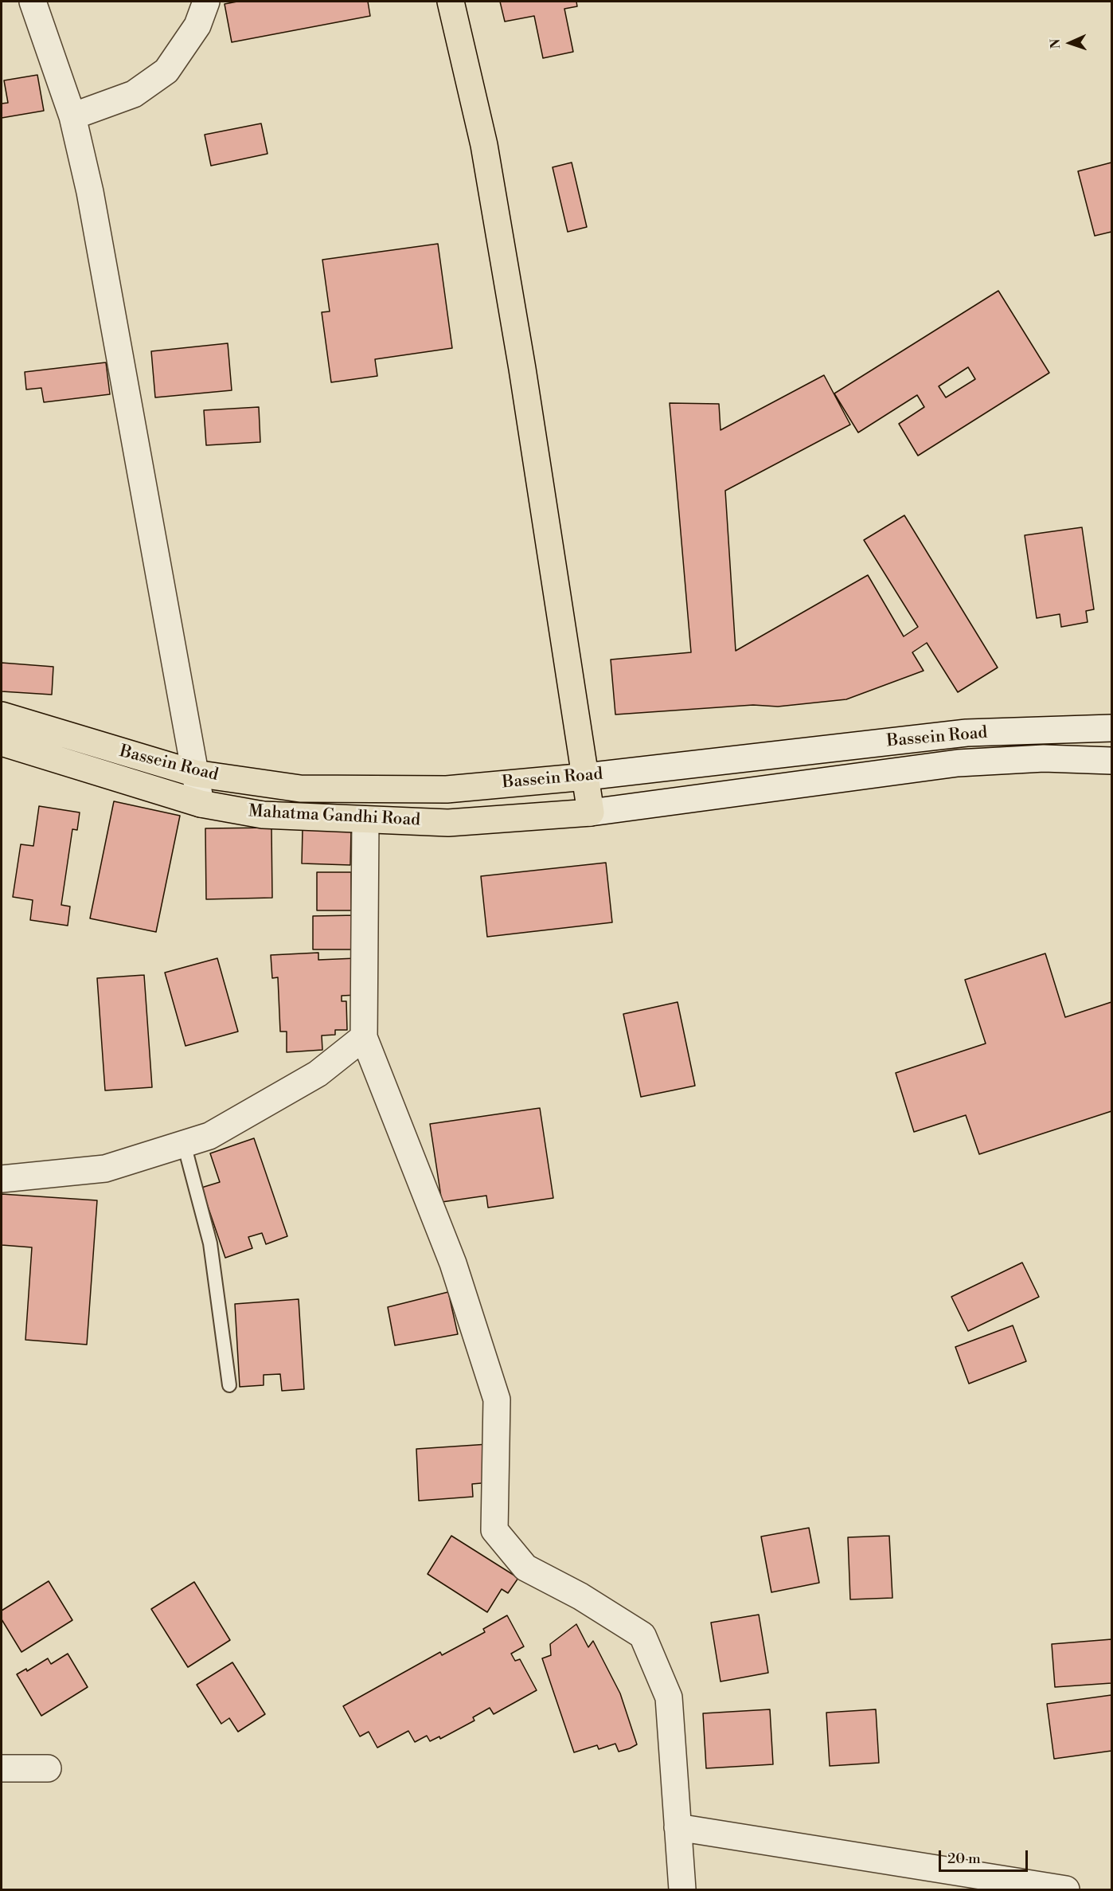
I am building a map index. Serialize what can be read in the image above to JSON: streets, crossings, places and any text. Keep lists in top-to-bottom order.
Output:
{
  "streets": {
    "main road": ["Bassein Road", "Mahatma Gandhi Road"]
  },
  "crossings": [
    ["Bassein Road", "Mahatma Gandhi Road"]
  ],
  "scale_bar": "20 m",
  "north": "left"
}
